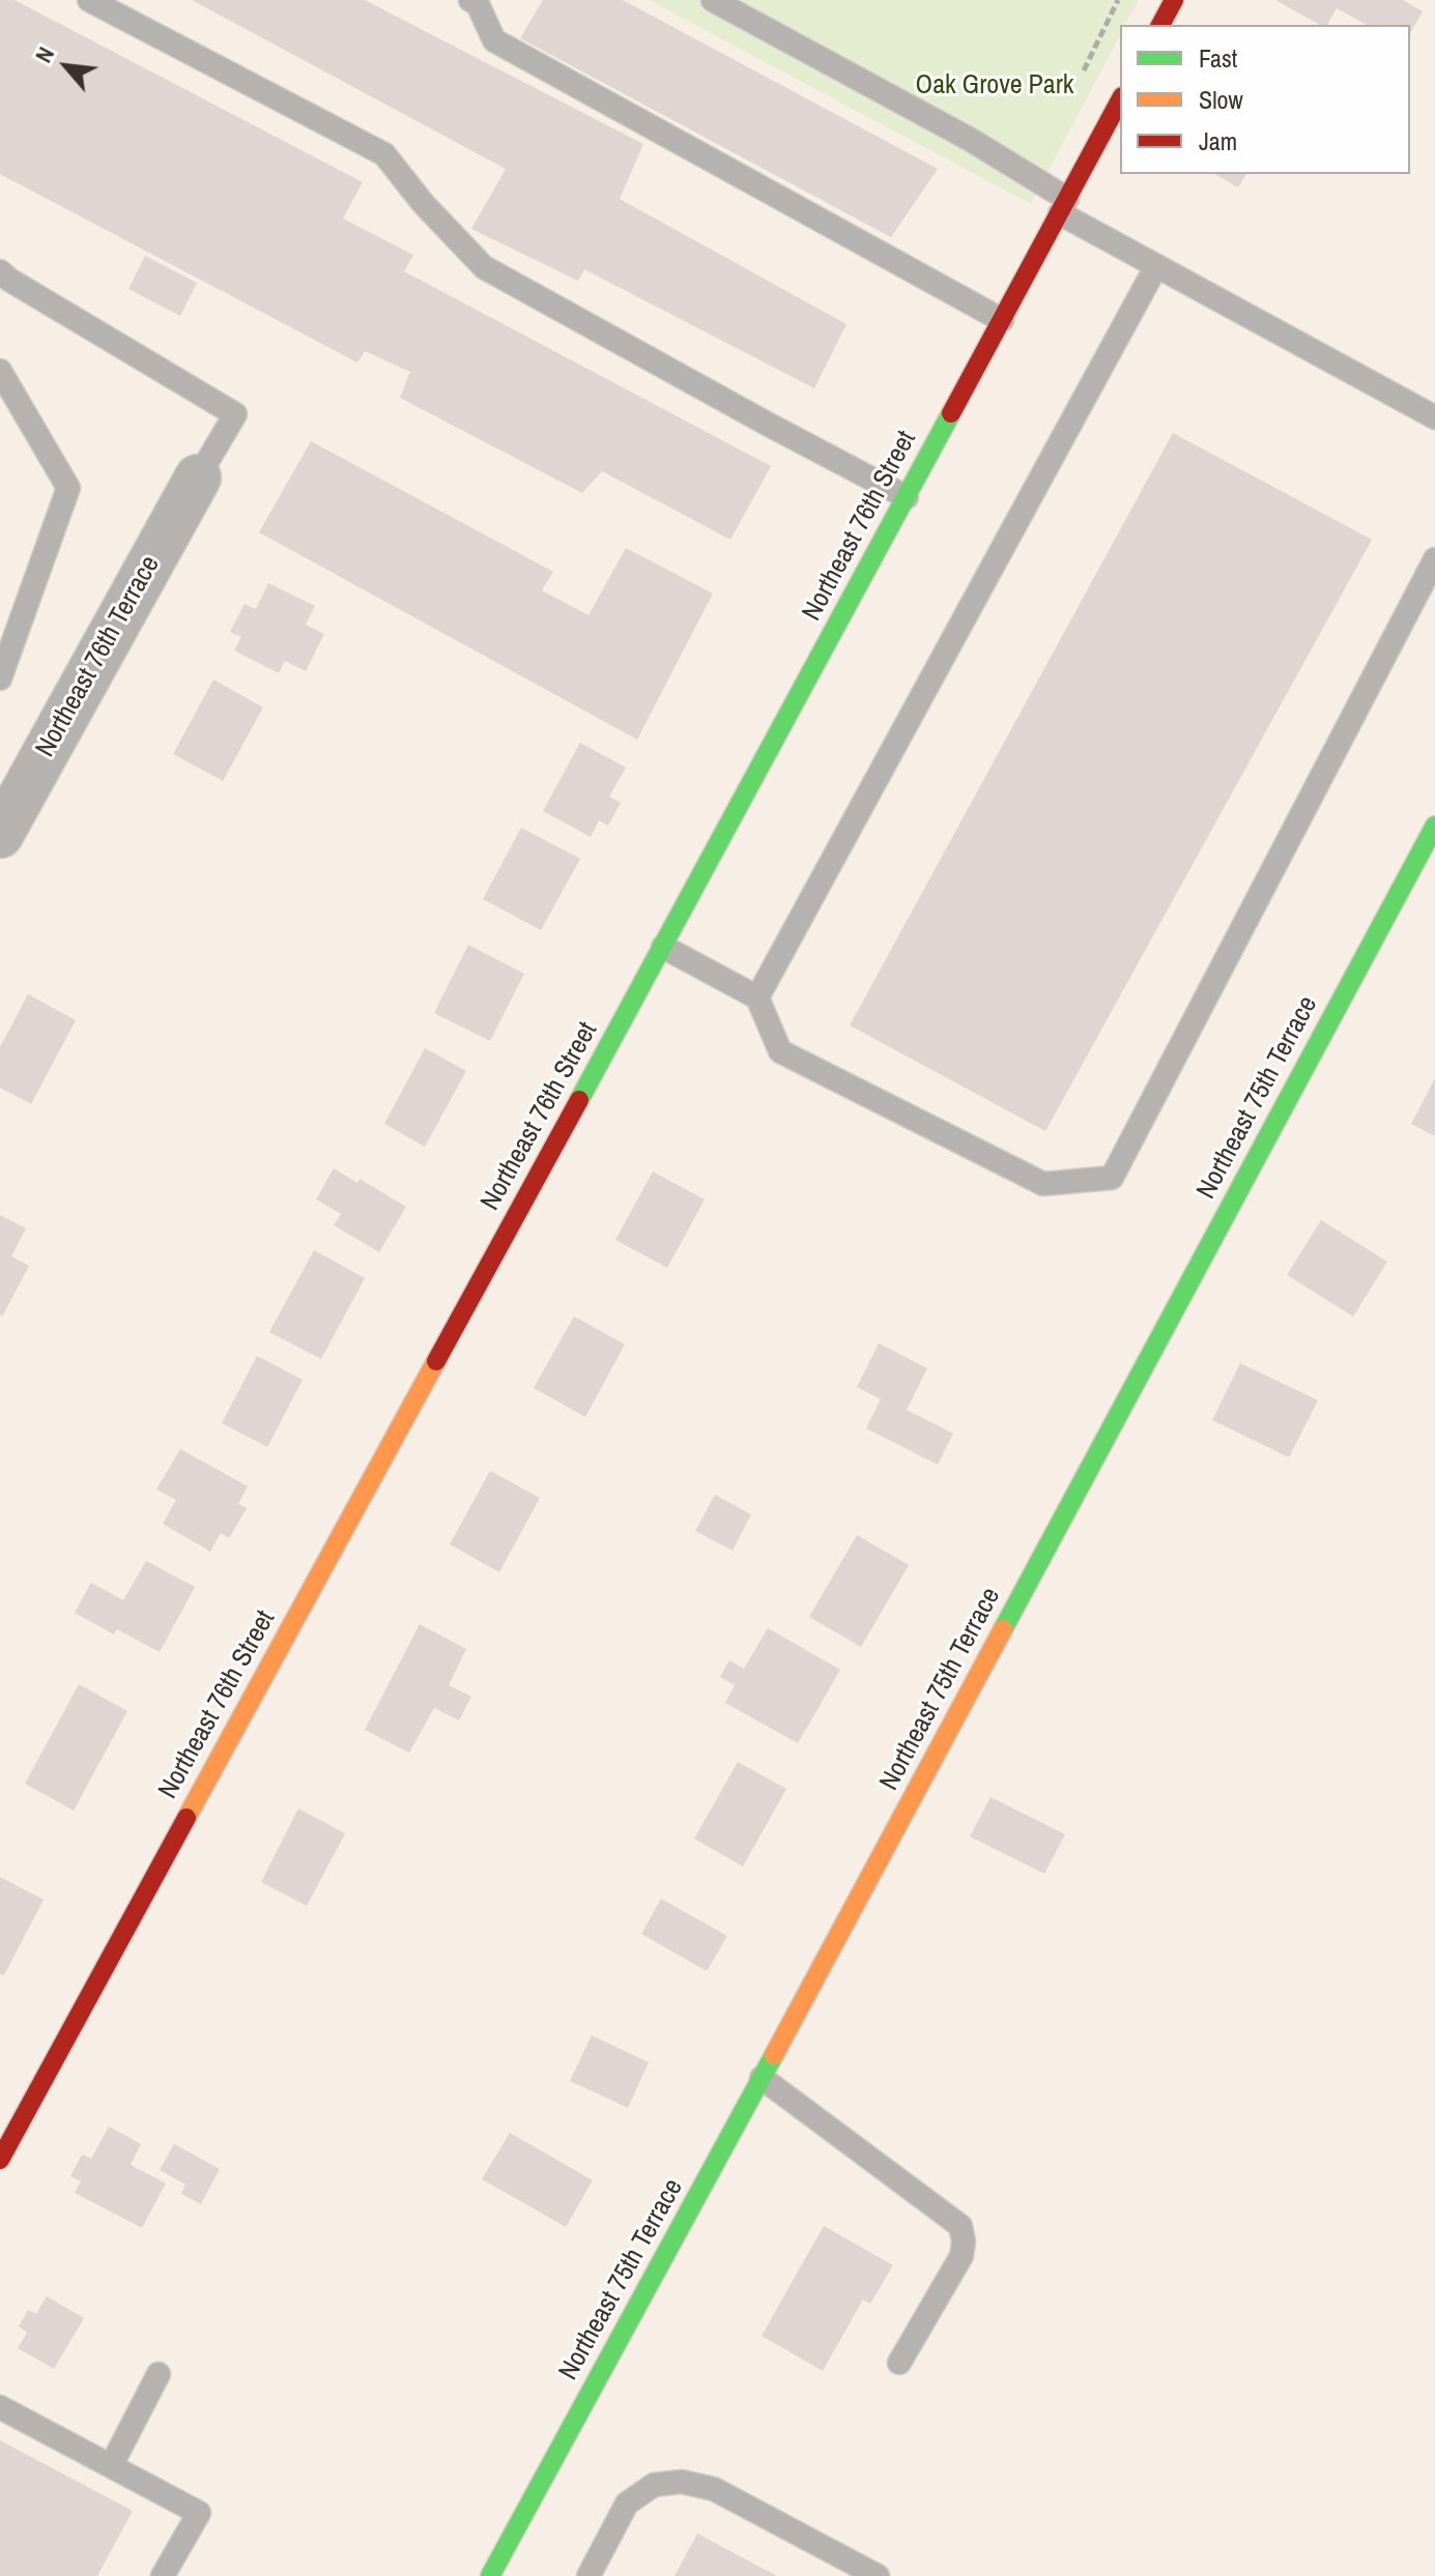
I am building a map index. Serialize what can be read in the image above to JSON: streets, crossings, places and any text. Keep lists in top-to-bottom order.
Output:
{
  "streets": {
    "street": ["Northeast 76th Street", "Northeast 76th Terrace", "Northeast 75th Terrace"]
  },
  "parks": ["Oak Grove Park"],
  "legend": ["Fast", "Slow", "Jam"],
  "north": "top left"
}
